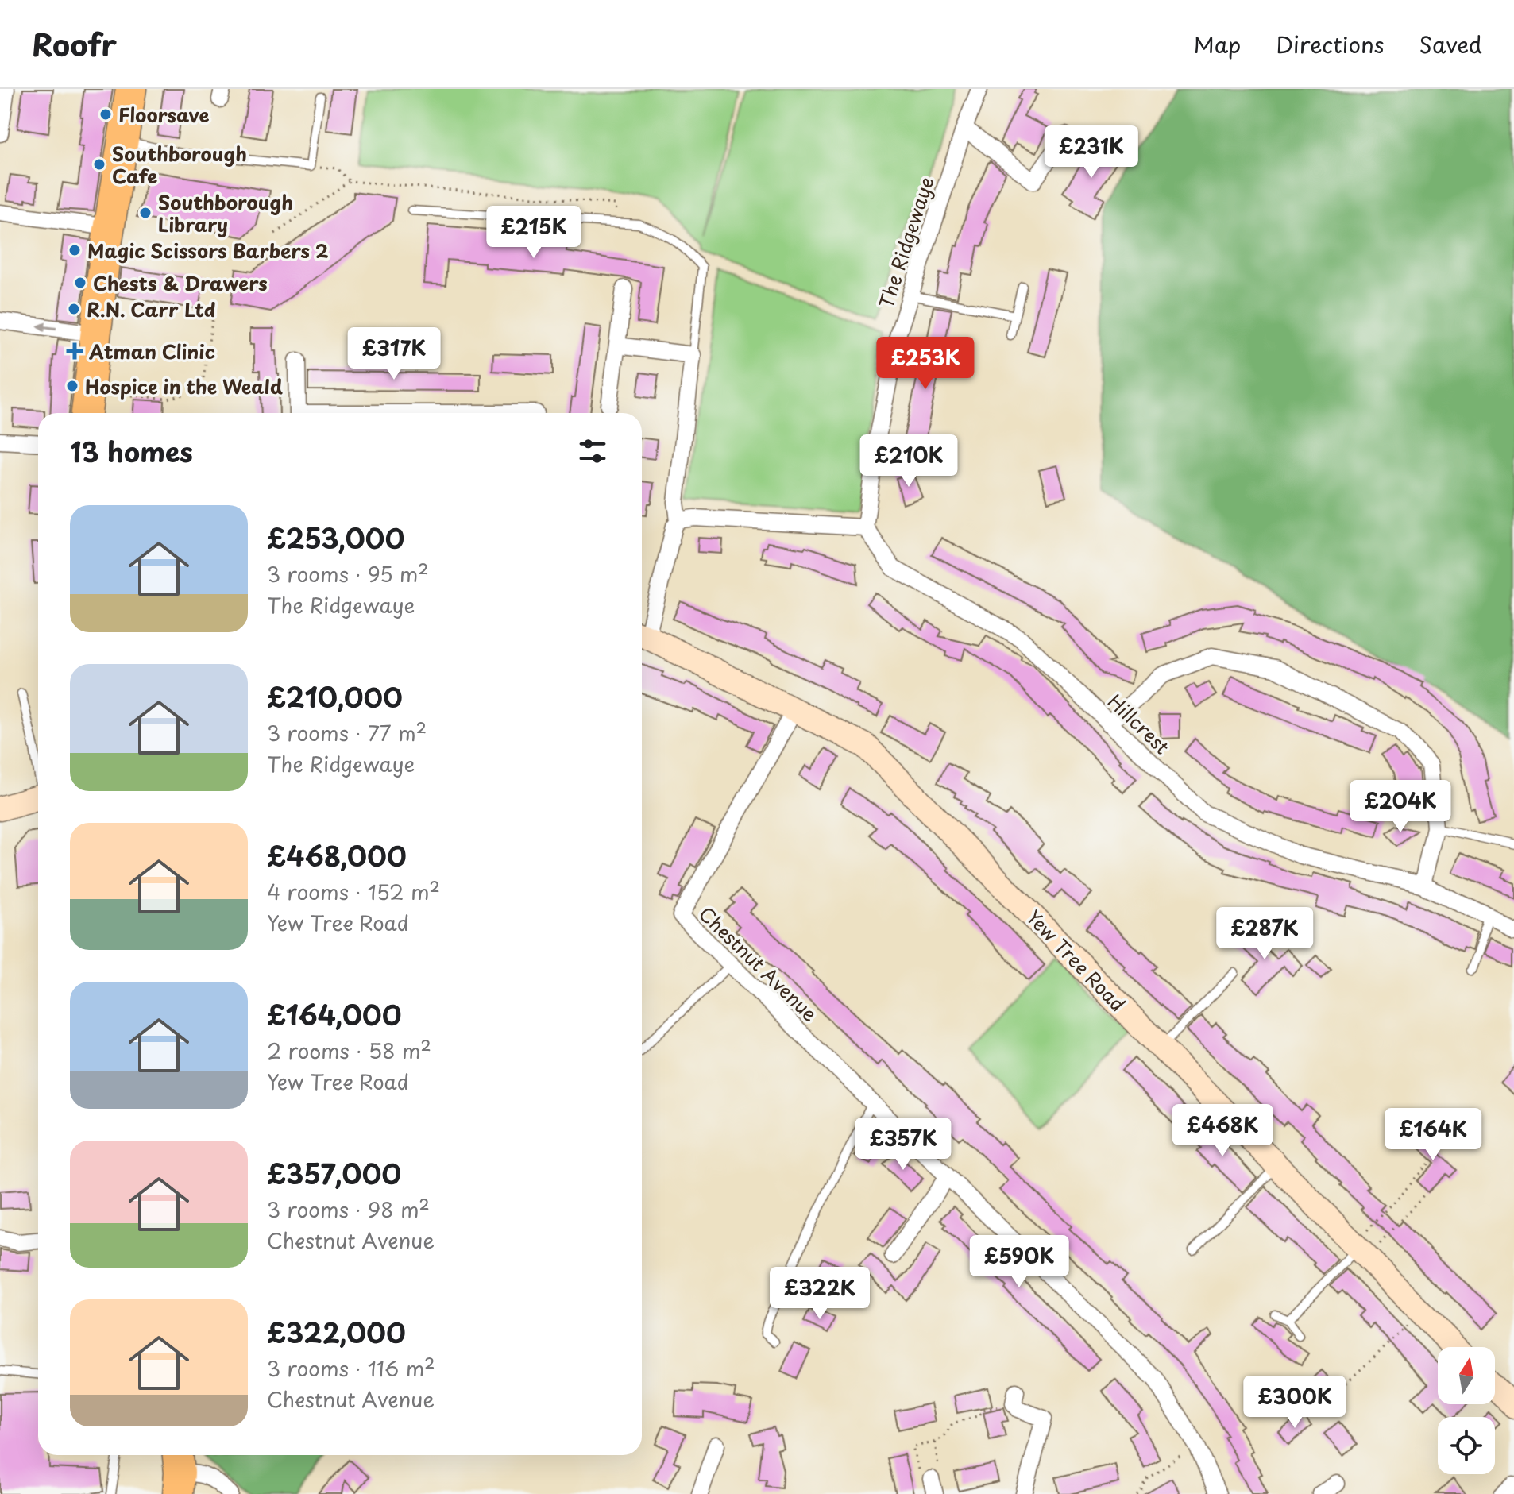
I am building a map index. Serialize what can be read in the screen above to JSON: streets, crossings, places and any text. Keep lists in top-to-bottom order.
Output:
{
  "streets": {
    "street": [
      "The Ridgewaye",
      "Hillcrest",
      "Yew Tree Road",
      "Chestnut Avenue"
    ]
  },
  "crossings": [
    ["The Ridgewaye", "Hillcrest"],
    ["Yew Tree Road", "Chestnut Avenue"]
  ],
  "places": {
    "other": [
      "Floorsave",
      "Southborough Cafe",
      "Southborough Library",
      "Magic Scissors Barbers 2",
      "Chests & Drawers",
      "R.N. Carr Ltd",
      "Hospice in the Weald"
    ],
    "health": ["Atman Clinic"]
  },
  "north": "top",
  "page": {
    "header": "Roofr",
    "nav": ["Map", "Directions", "Saved"],
    "price": [
      "£231K",
      "£215K",
      "£317K",
      "£253K",
      "£210K",
      "£204K",
      "£287K",
      "£468K",
      "£164K",
      "£357K",
      "£590K",
      "£322K",
      "£300K"
    ],
    "heading": "13 homes",
    "list": [
      {
        "name": "£253,000",
        "note": "3 rooms · 95 m² · The Ridgewaye"
      },
      {
        "name": "£210,000",
        "note": "3 rooms · 77 m² · The Ridgewaye"
      },
      {
        "name": "£468,000",
        "note": "4 rooms · 152 m² · Yew Tree Road"
      },
      {
        "name": "£164,000",
        "note": "2 rooms · 58 m² · Yew Tree Road"
      },
      {
        "name": "£357,000",
        "note": "3 rooms · 98 m² · Chestnut Avenue"
      },
      {
        "name": "£322,000",
        "note": "3 rooms · 116 m² · Chestnut Avenue"
      }
    ]
  }
}
